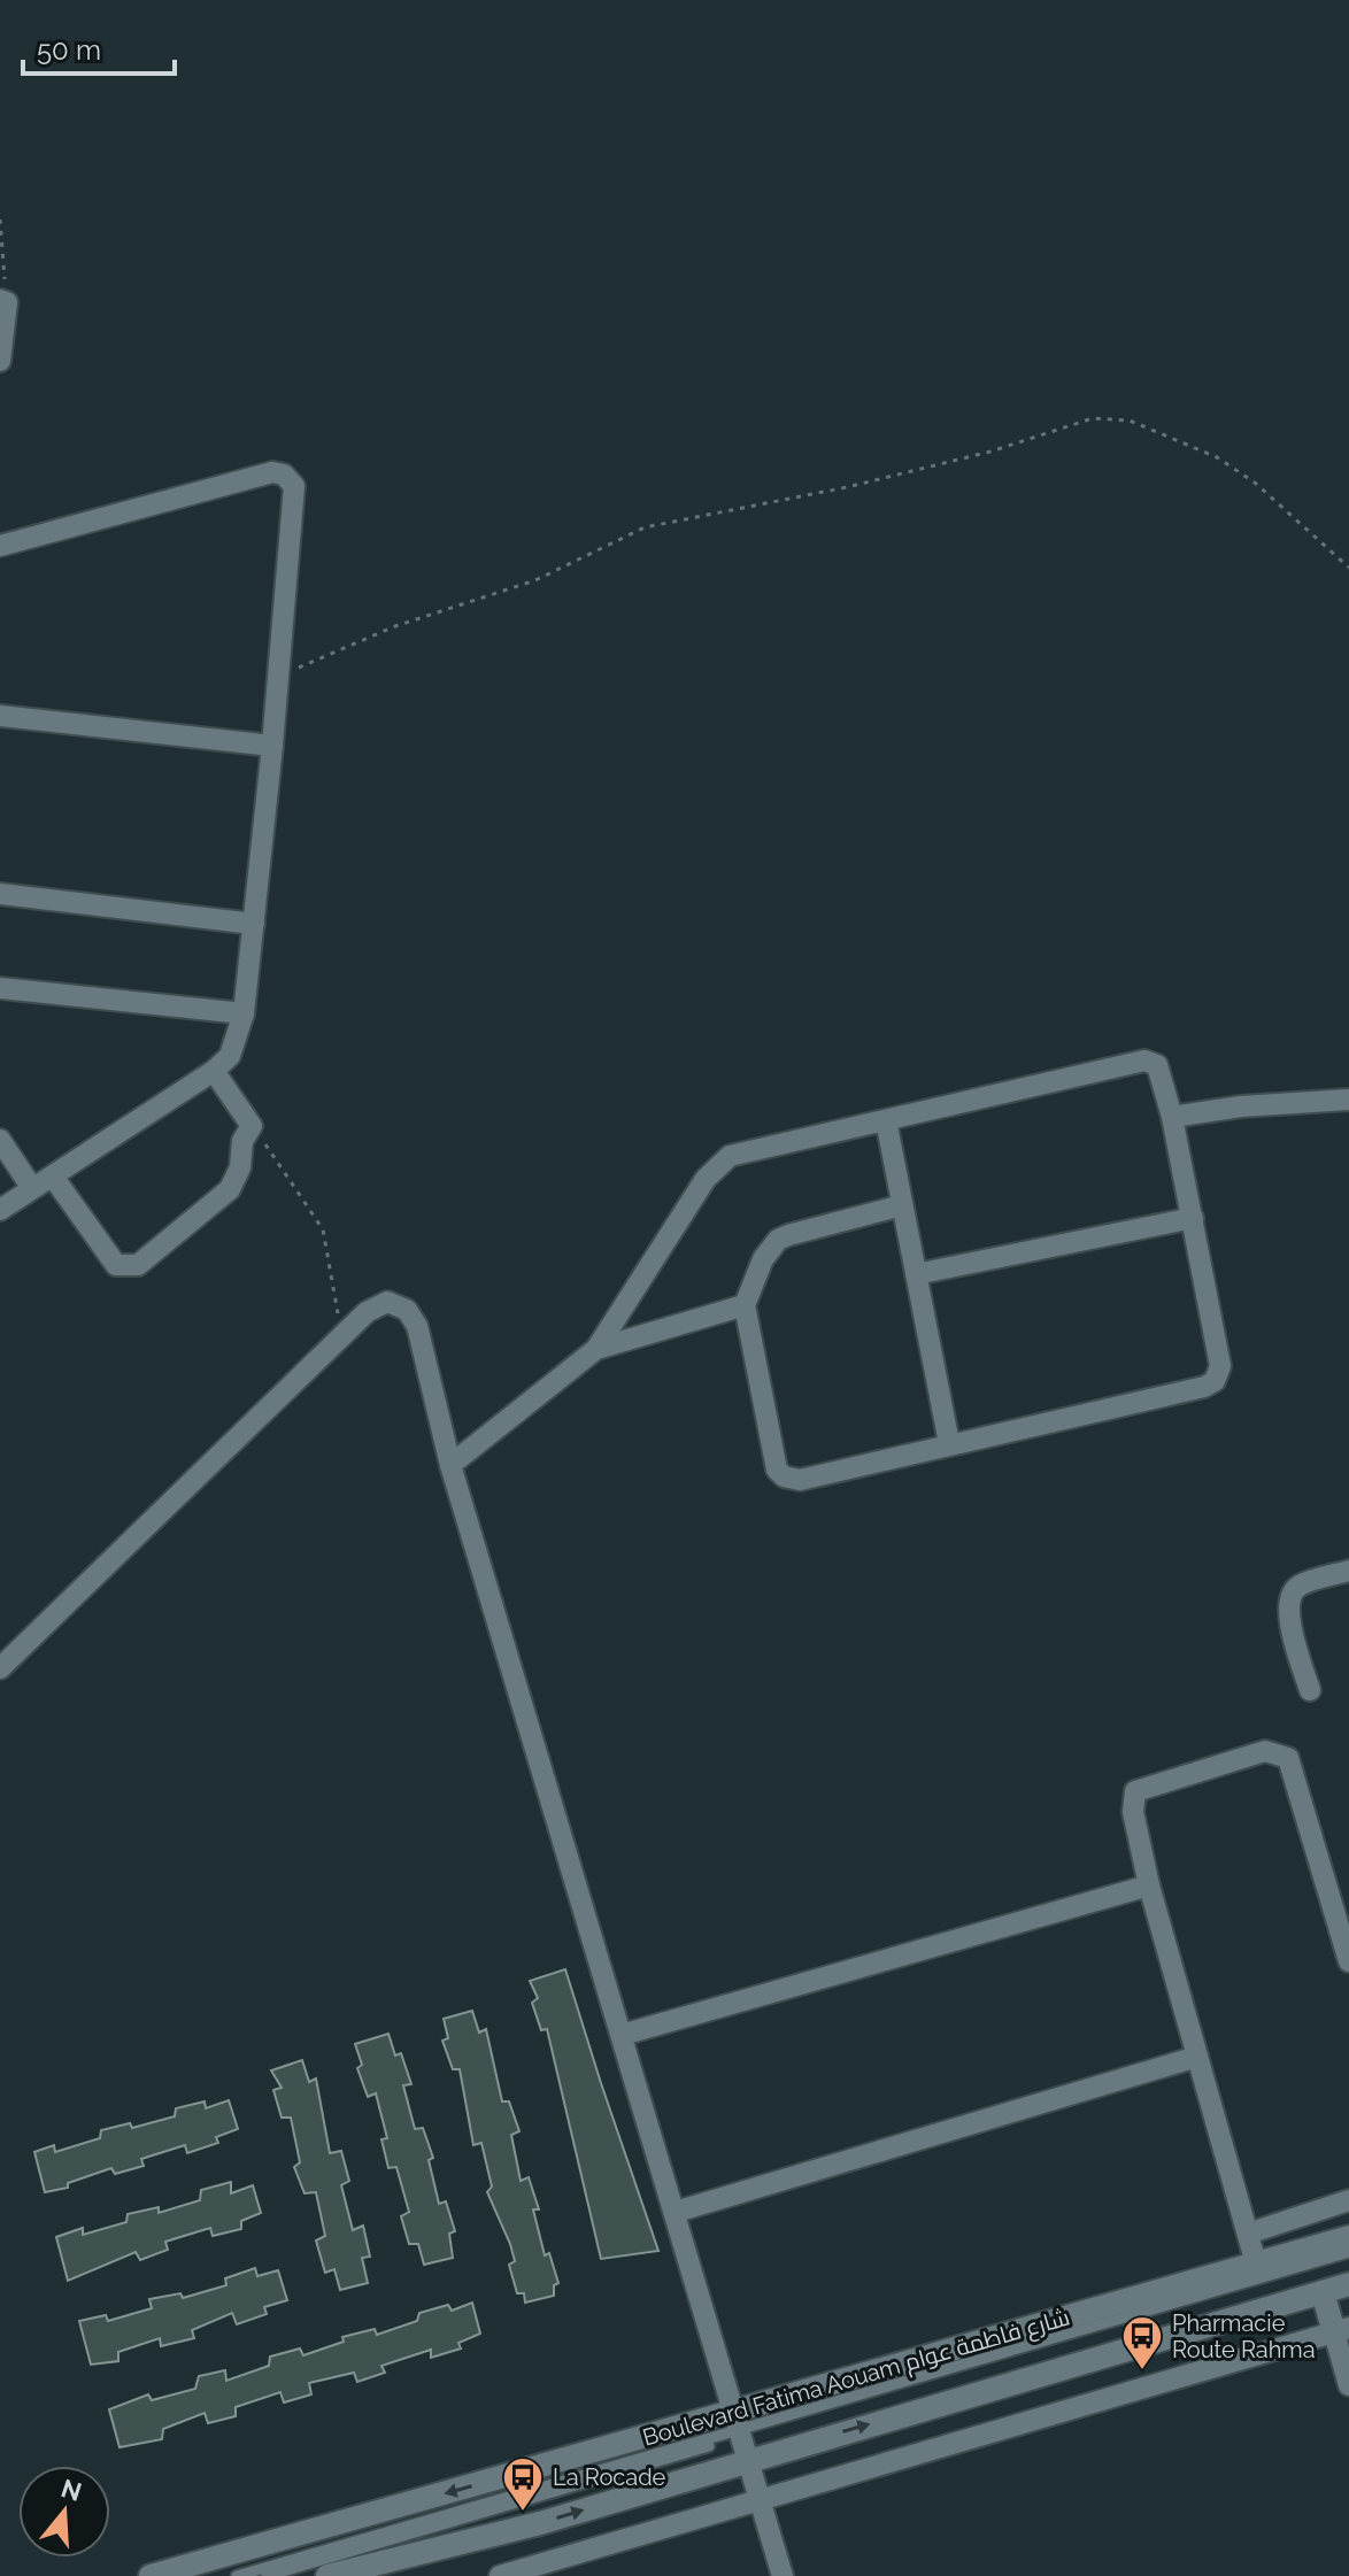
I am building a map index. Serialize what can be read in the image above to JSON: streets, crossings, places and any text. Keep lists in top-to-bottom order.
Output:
{
  "streets": {
    "main road": ["Boulevard Fatima Aouam شارع فاطمة عوام"]
  },
  "places": {
    "bus stop": ["Pharmacie Route Rahma", "La Rocade"]
  },
  "scale_bar": "50 m",
  "north": "top"
}
